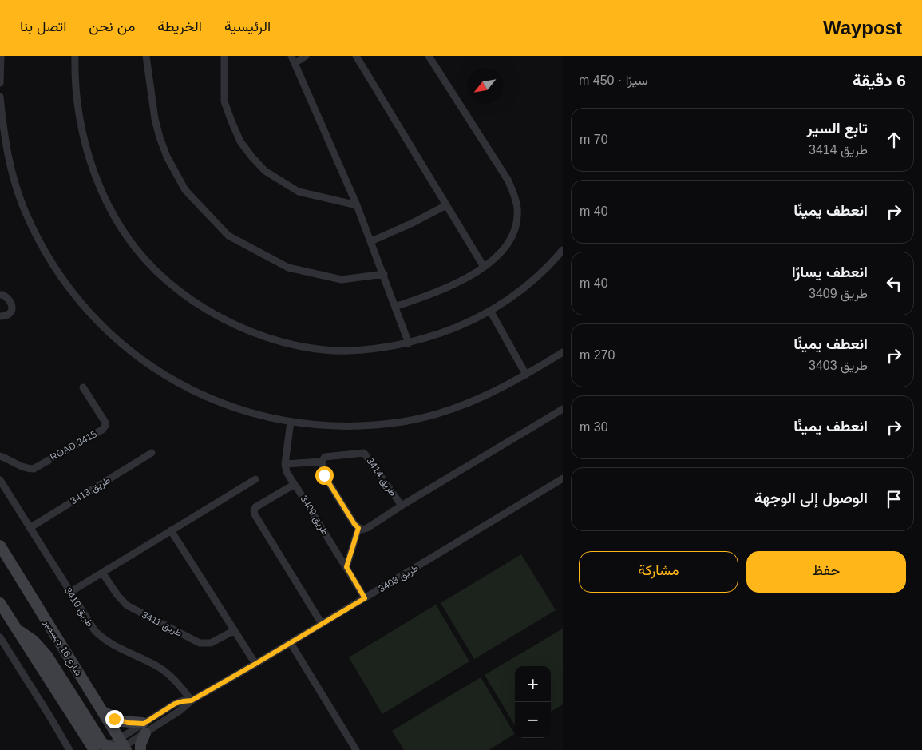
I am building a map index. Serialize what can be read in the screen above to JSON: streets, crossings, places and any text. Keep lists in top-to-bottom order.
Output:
{
  "streets": {
    "main road": ["شارع 16 ديسمبر"],
    "street": [
      "ROAD 3415",
      "طريق 3414",
      "طريق 3413",
      "طريق 3409",
      "طريق 3403",
      "طريق 3410",
      "طريق 3411"
    ]
  },
  "crossings": [
    ["طريق 3413", "طريق 3410"],
    ["طريق 3409", "طريق 3403"],
    ["طريق 3403", "طريق 3410"],
    ["طريق 3403", "شارع 16 ديسمبر"]
  ],
  "north": "bottom left",
  "page": {
    "header": "Waypost",
    "nav": [
      "الرئيسية",
      "الخريطة",
      "من نحن",
      "اتصل بنا"
    ],
    "heading": ["6 دقيقة", "سيرًا · 450 m"],
    "list": [
      ["تابع السير", "طريق 3414", "70 m"],
      ["انعطف يمينًا", "40 m"],
      ["انعطف يسارًا", "طريق 3409", "40 m"],
      ["انعطف يمينًا", "طريق 3403", "270 m"],
      ["انعطف يمينًا", "30 m"],
      "الوصول إلى الوجهة"
    ],
    "buttons": ["حفظ", "مشاركة"],
    "map_buttons": ["+", "−"]
  }
}
